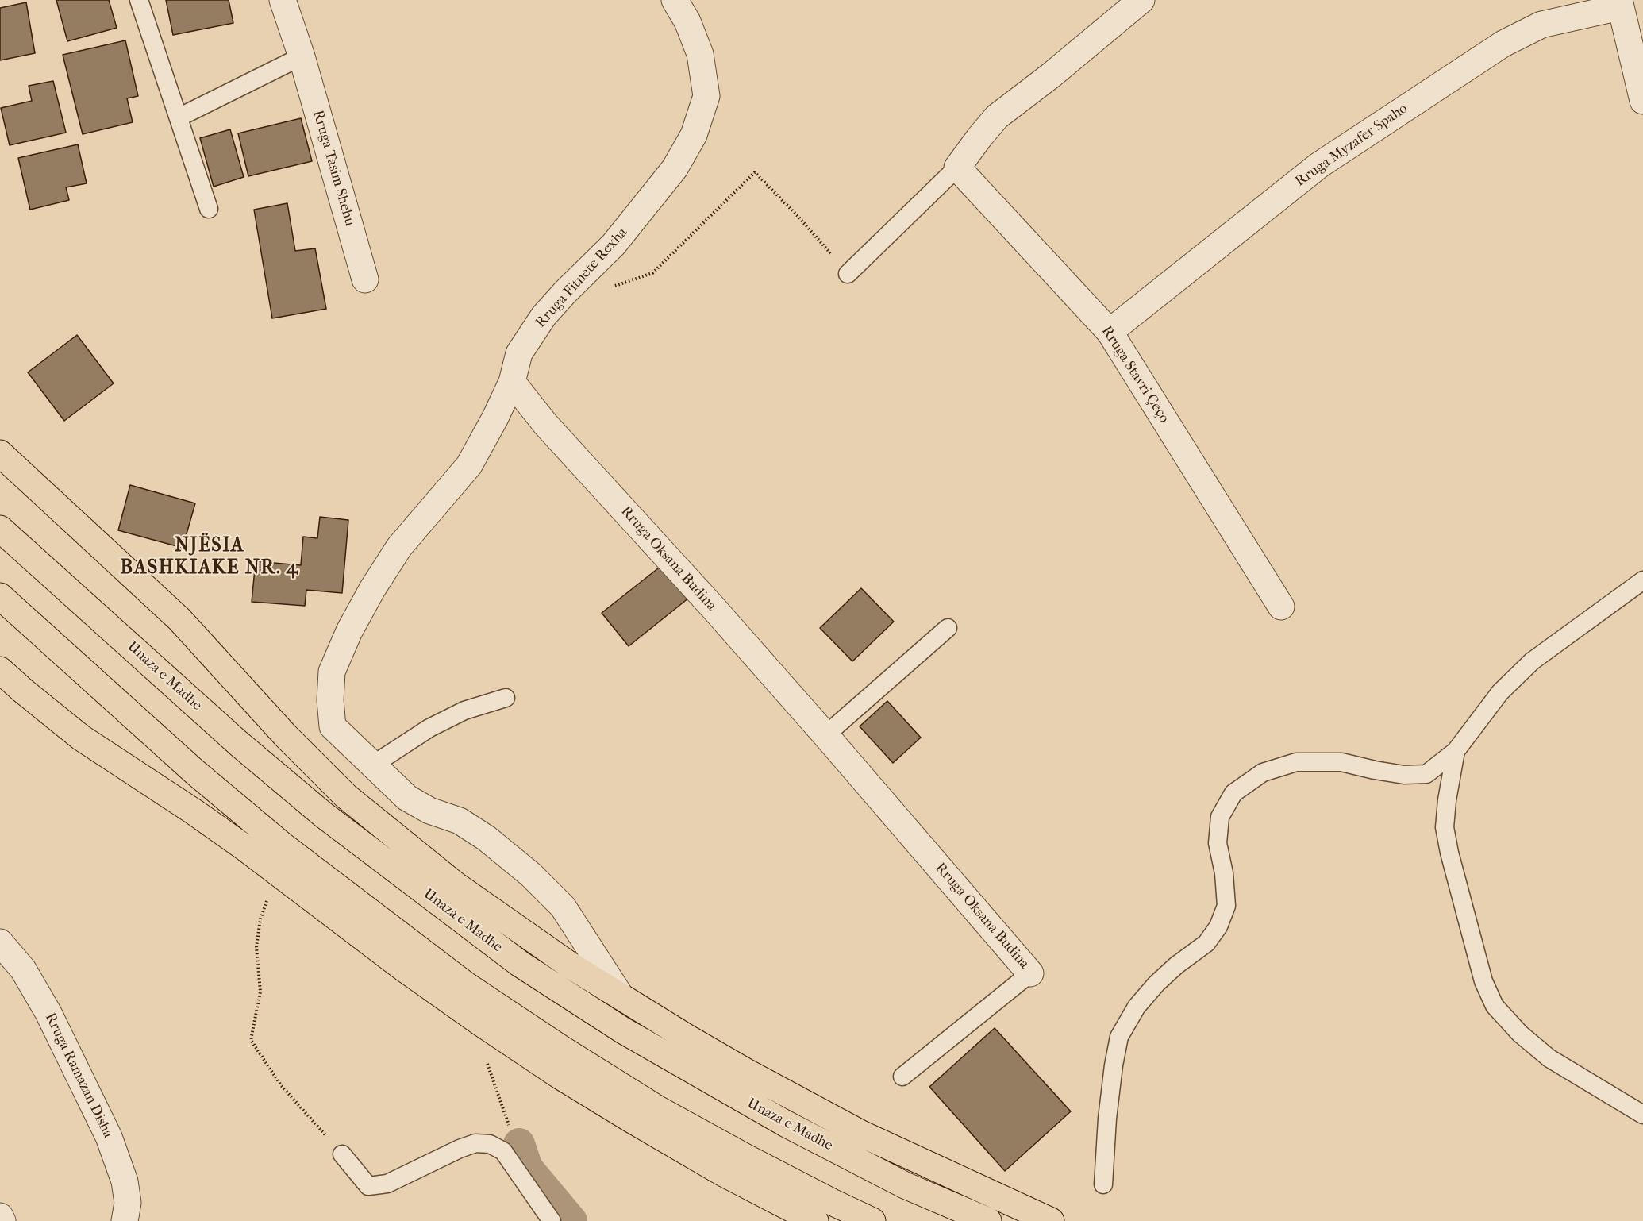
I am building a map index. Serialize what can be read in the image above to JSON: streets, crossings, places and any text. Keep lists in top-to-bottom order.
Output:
{
  "streets": {
    "highway": ["Unaza e Madhe"],
    "street": [
      "Rruga Myzafer Spaho",
      "Rruga Tasim Shehu",
      "Rruga Fitnete Rexha",
      "Rruga Stavri Çeço",
      "Rruga Oksana Budina",
      "Rruga Ramazan Disha"
    ]
  },
  "crossings": [
    ["Rruga Myzafer Spaho", "Rruga Stavri Çeço"],
    ["Rruga Fitnete Rexha", "Rruga Oksana Budina"]
  ],
  "districts": ["NJËSIA BASHKIAKE NR. 4"]
}
